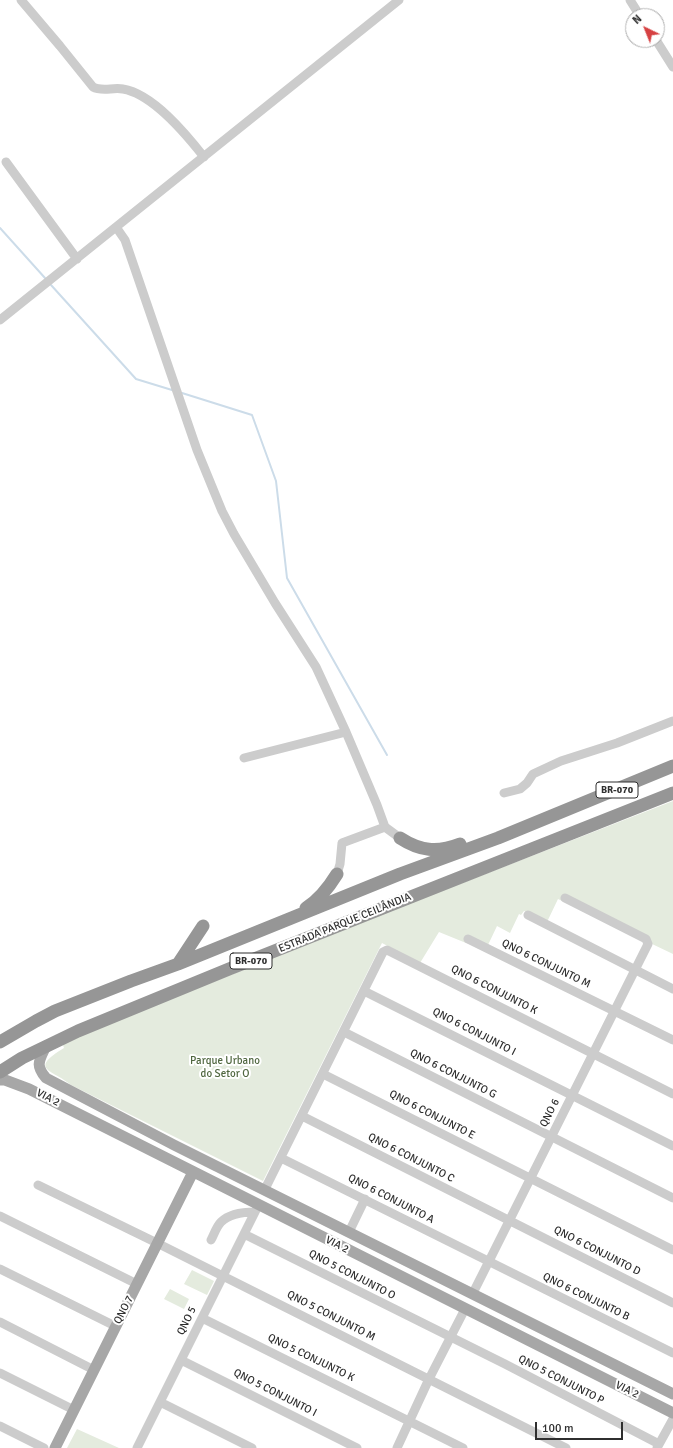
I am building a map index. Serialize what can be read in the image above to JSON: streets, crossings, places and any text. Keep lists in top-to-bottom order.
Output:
{
  "streets": {
    "highway": ["BR-070", "ESTRADA PARQUE CEILÂNDIA"],
    "main road": ["VIA 2", "QNO 7"],
    "street": [
      "QNO 6 CONJUNTO M",
      "QNO 6 CONJUNTO K",
      "QNO 6 CONJUNTO I",
      "QNO 6 CONJUNTO G",
      "QNO 6",
      "QNO 6 CONJUNTO E",
      "QNO 6 CONJUNTO C",
      "QNO 6 CONJUNTO A",
      "QNO 6 CONJUNTO D",
      "QNO 5 CONJUNTO O",
      "QNO 6 CONJUNTO B",
      "QNO 5 CONJUNTO M",
      "QNO 5",
      "QNO 5 CONJUNTO K",
      "QNO 5 CONJUNTO P",
      "QNO 5 CONJUNTO I"
    ]
  },
  "crossings": [
    ["ESTRADA PARQUE CEILÂNDIA", "VIA 2"],
    ["QNO 6 CONJUNTO M", "QNO 6"],
    ["QNO 6 CONJUNTO K", "QNO 6 CONJUNTO I"],
    ["QNO 6 CONJUNTO K", "QNO 6"],
    ["QNO 6 CONJUNTO I", "QNO 6"],
    ["QNO 6 CONJUNTO G", "QNO 6"],
    ["VIA 2", "QNO 6"],
    ["VIA 2", "QNO 7"],
    ["VIA 2", "QNO 5"],
    ["QNO 6", "QNO 6 CONJUNTO E"],
    ["QNO 6", "QNO 6 CONJUNTO C"],
    ["QNO 6", "QNO 6 CONJUNTO A"],
    ["QNO 6", "QNO 6 CONJUNTO D"],
    ["QNO 6", "QNO 6 CONJUNTO B"],
    ["QNO 6 CONJUNTO C", "QNO 6 CONJUNTO D"],
    ["QNO 6 CONJUNTO A", "QNO 6 CONJUNTO B"],
    ["QNO 5 CONJUNTO O", "QNO 5"],
    ["QNO 5 CONJUNTO O", "QNO 5 CONJUNTO P"],
    ["QNO 7", "QNO 5 CONJUNTO M"],
    ["QNO 5 CONJUNTO M", "QNO 5"],
    ["QNO 5", "QNO 5 CONJUNTO K"],
    ["QNO 5", "QNO 5 CONJUNTO I"]
  ],
  "parks": ["Parque Urbano do Setor O"],
  "scale_bar": "100 m",
  "north": "top left"
}
